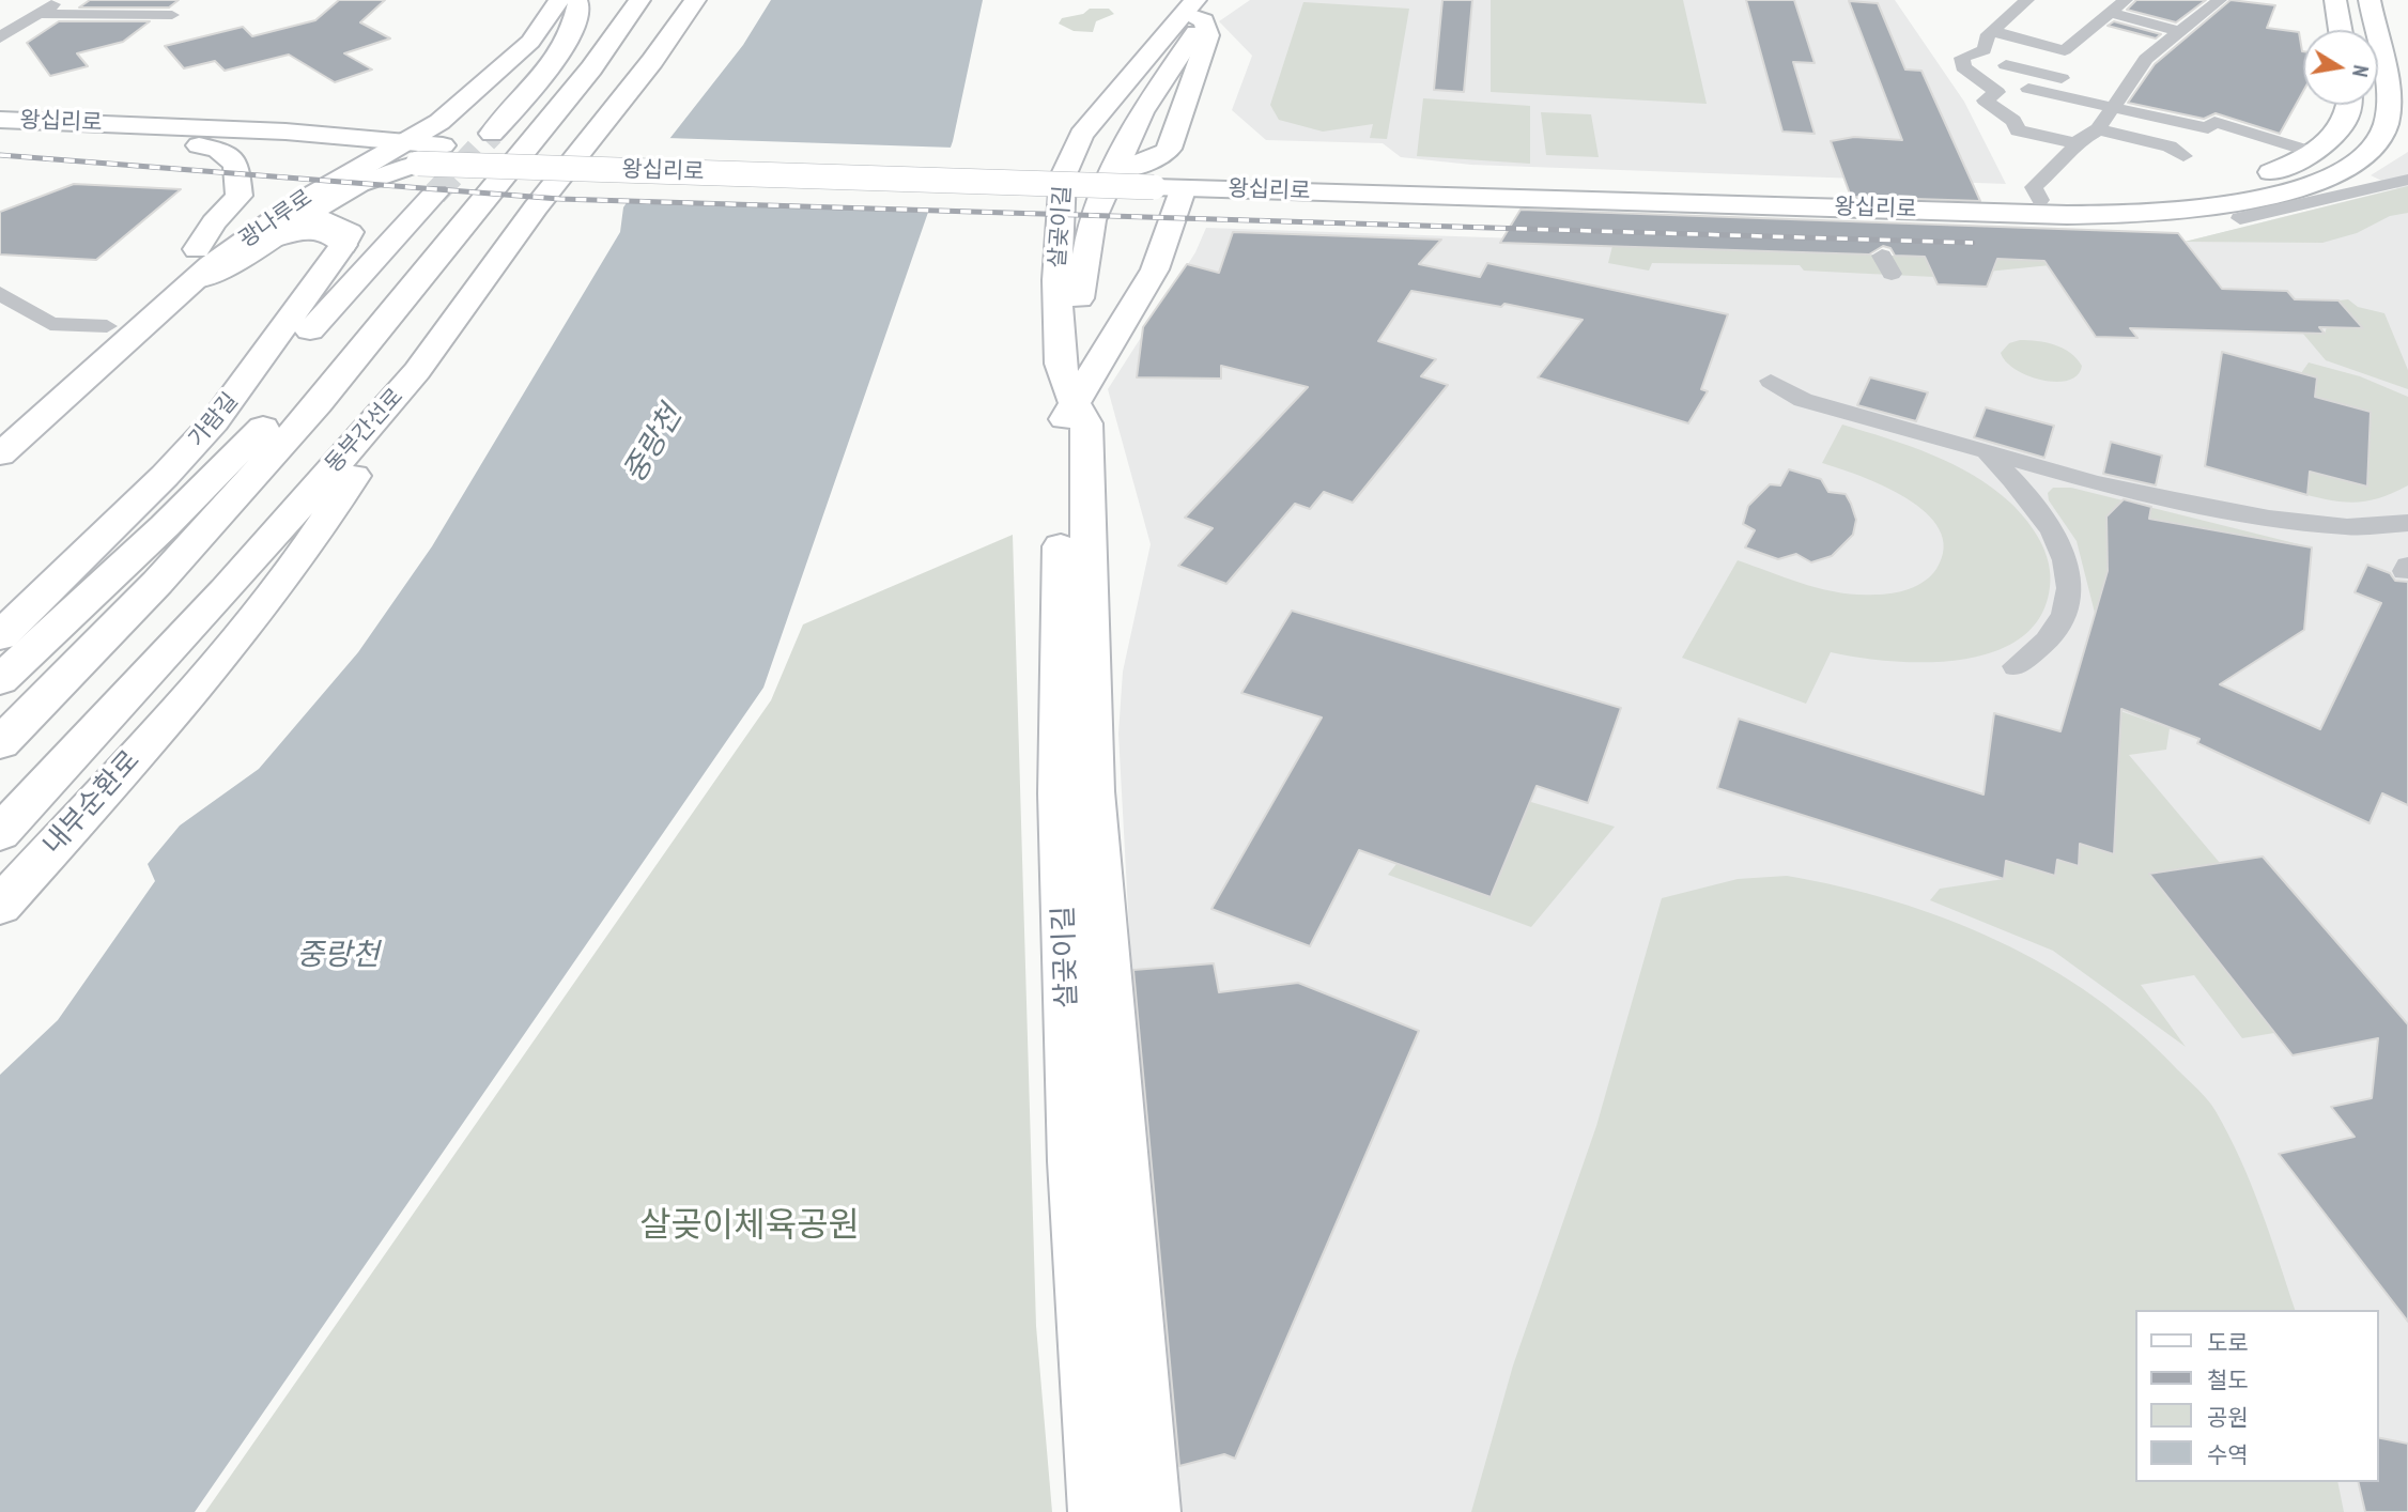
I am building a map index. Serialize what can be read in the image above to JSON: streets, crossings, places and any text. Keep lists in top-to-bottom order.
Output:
{
  "streets": {
    "main road": [
      "왕십리로",
      "광나루로",
      "살곶이길",
      "가람길",
      "동부간선로",
      "내부순환로"
    ]
  },
  "crossings": [
    ["왕십리로", "광나루로"],
    ["동부간선로", "내부순환로"]
  ],
  "water": ["중랑천"],
  "parks": ["살곶이체육공원"],
  "legend": [
    "도로",
    "철도",
    "공원",
    "수역"
  ],
  "north": "right"
}
